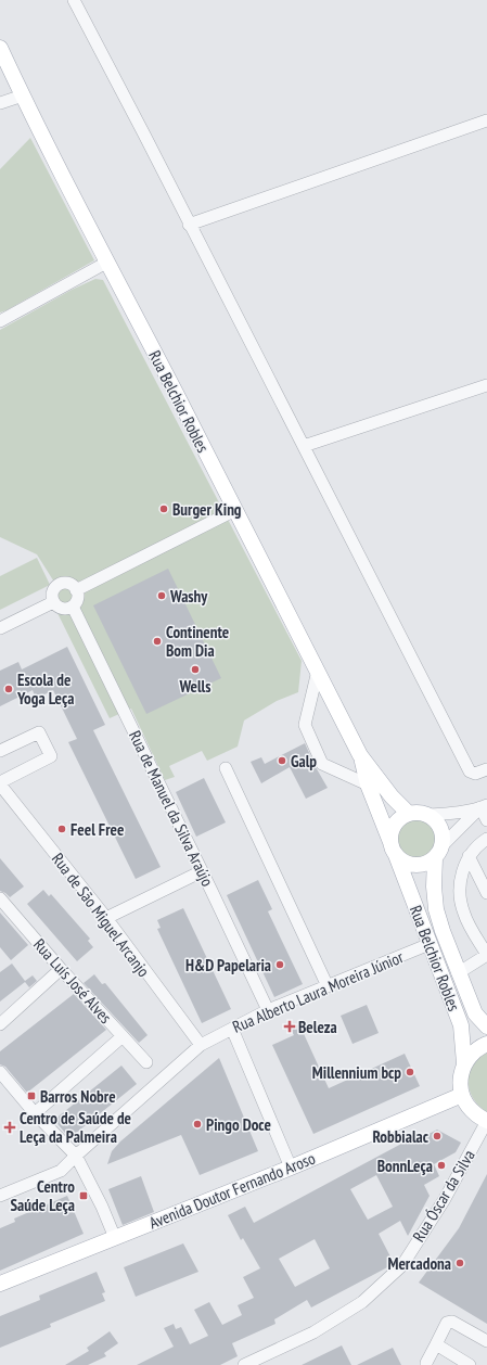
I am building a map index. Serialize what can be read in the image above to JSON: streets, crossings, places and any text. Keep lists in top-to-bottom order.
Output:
{
  "streets": {
    "main road": ["Rua Belchior Robles", "Avenida Doutor Fernando Aroso"],
    "street": [
      "Rua de Manuel da Silva Araújo",
      "Rua de São Miguel Arcanjo",
      "Rua Luís José Alves",
      "Rua Alberto Laura Moreira Júnior",
      "Rua Óscar da Silva"
    ]
  },
  "crossings": [
    ["Rua Belchior Robles", "Rua Alberto Laura Moreira Júnior"],
    ["Rua Belchior Robles", "Avenida Doutor Fernando Aroso"],
    ["Rua de Manuel da Silva Araújo", "Rua Alberto Laura Moreira Júnior"],
    ["Rua de São Miguel Arcanjo", "Rua Alberto Laura Moreira Júnior"]
  ],
  "places": {
    "other": [
      "Burger King",
      "Washy",
      "Continente Bom Dia",
      "Wells",
      "Escola de Yoga Leça",
      "Galp",
      "Feel Free",
      "H&D Papelaria",
      "Millennium bcp",
      "Pingo Doce",
      "Robbialac",
      "BonnLeça",
      "Mercadona"
    ],
    "health": ["Beleza", "Centro de Saúde de Leça da Palmeira"],
    "transit": ["Barros Nobre", "Centro Saúde Leça"]
  }
}
